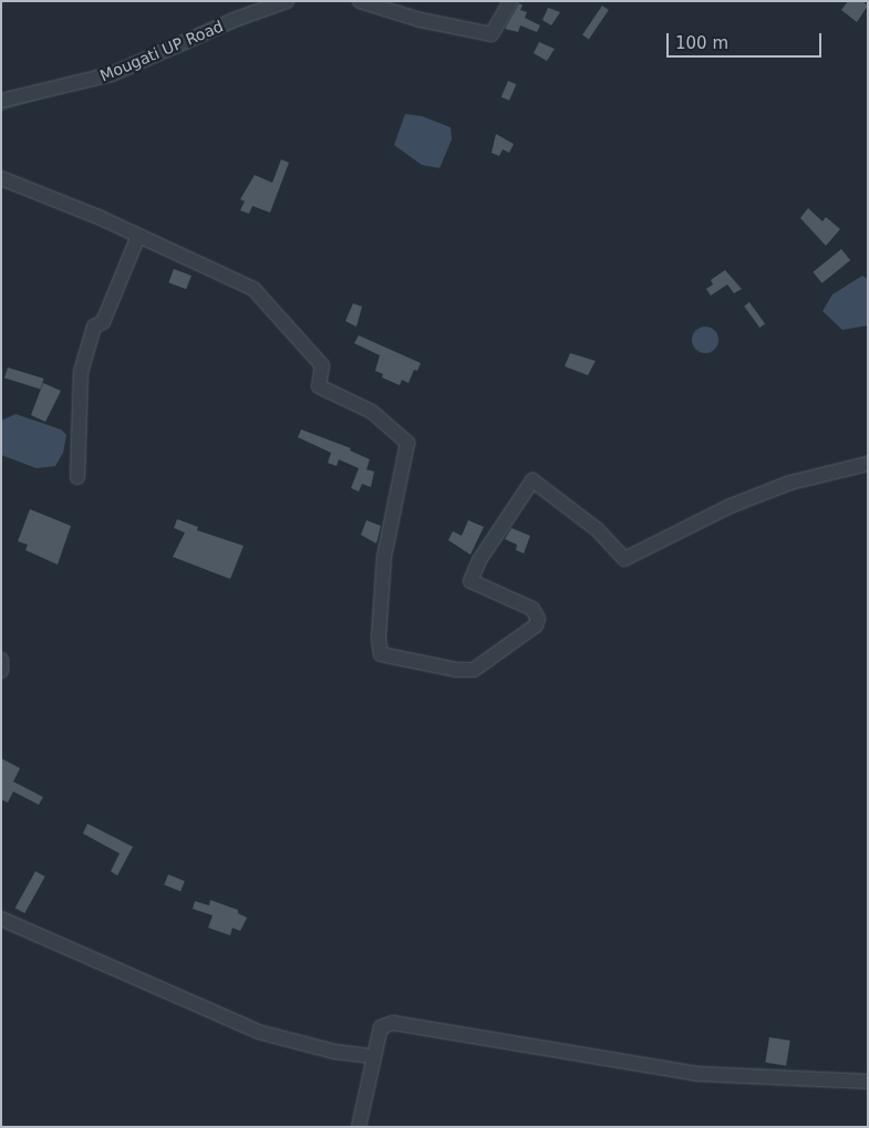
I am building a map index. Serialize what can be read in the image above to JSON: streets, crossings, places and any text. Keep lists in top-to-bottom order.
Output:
{
  "streets": {
    "street": ["Mougati UP Road"]
  },
  "scale_bar": "100 m"
}
